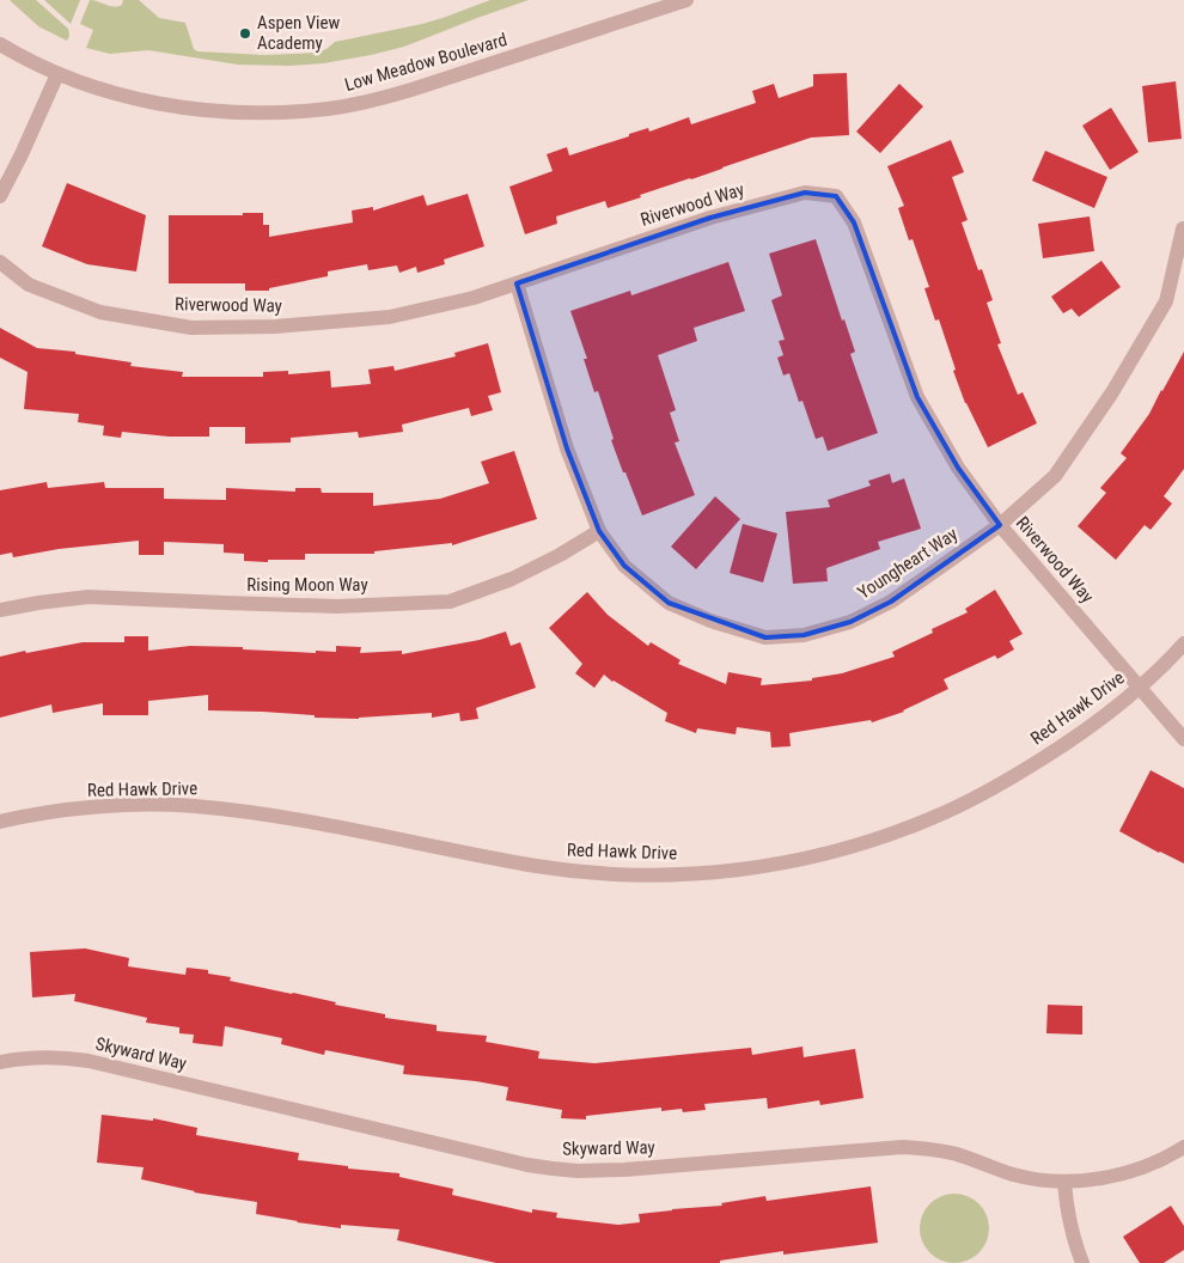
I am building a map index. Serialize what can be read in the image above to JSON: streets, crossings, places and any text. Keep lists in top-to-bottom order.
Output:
{
  "streets": {
    "street": [
      "Low Meadow Boulevard",
      "Riverwood Way",
      "Youngheart Way",
      "Rising Moon Way",
      "Red Hawk Drive",
      "Skyward Way"
    ]
  },
  "crossings": [
    ["Riverwood Way", "Youngheart Way"],
    ["Riverwood Way", "Red Hawk Drive"],
    ["Youngheart Way", "Rising Moon Way"]
  ],
  "places": ["Aspen View Academy"]
}
